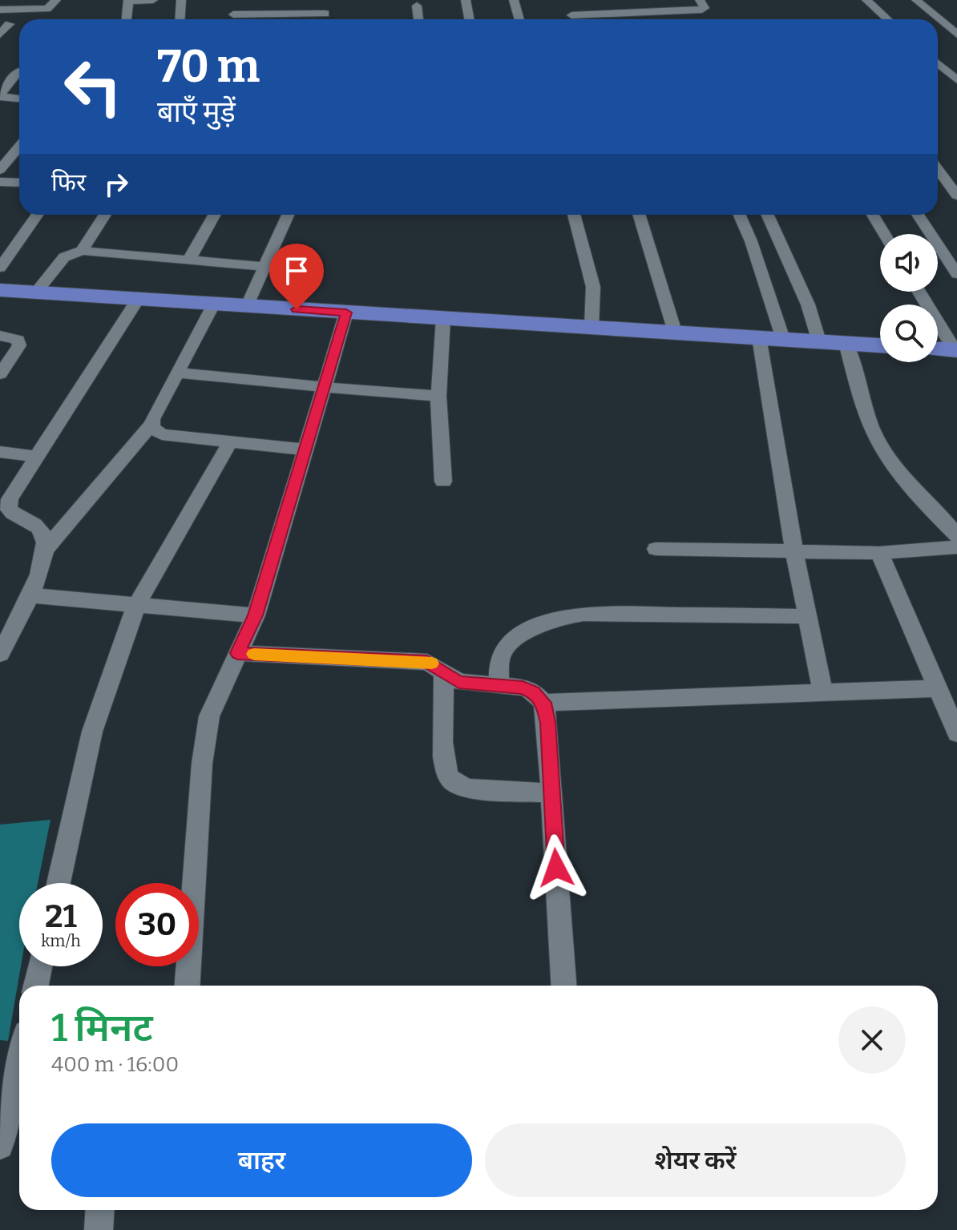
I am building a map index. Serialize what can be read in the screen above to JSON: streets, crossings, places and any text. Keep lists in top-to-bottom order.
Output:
{
  "page": {
    "turn": ["70 m", "बाएँ मुड़ें"],
    "then": "फिर",
    "speed": "21 km/h",
    "limit": "30",
    "heading": ["1 मिनट", "400 m · 16:00"],
    "buttons": ["बाहर", "शेयर करें"]
  }
}
